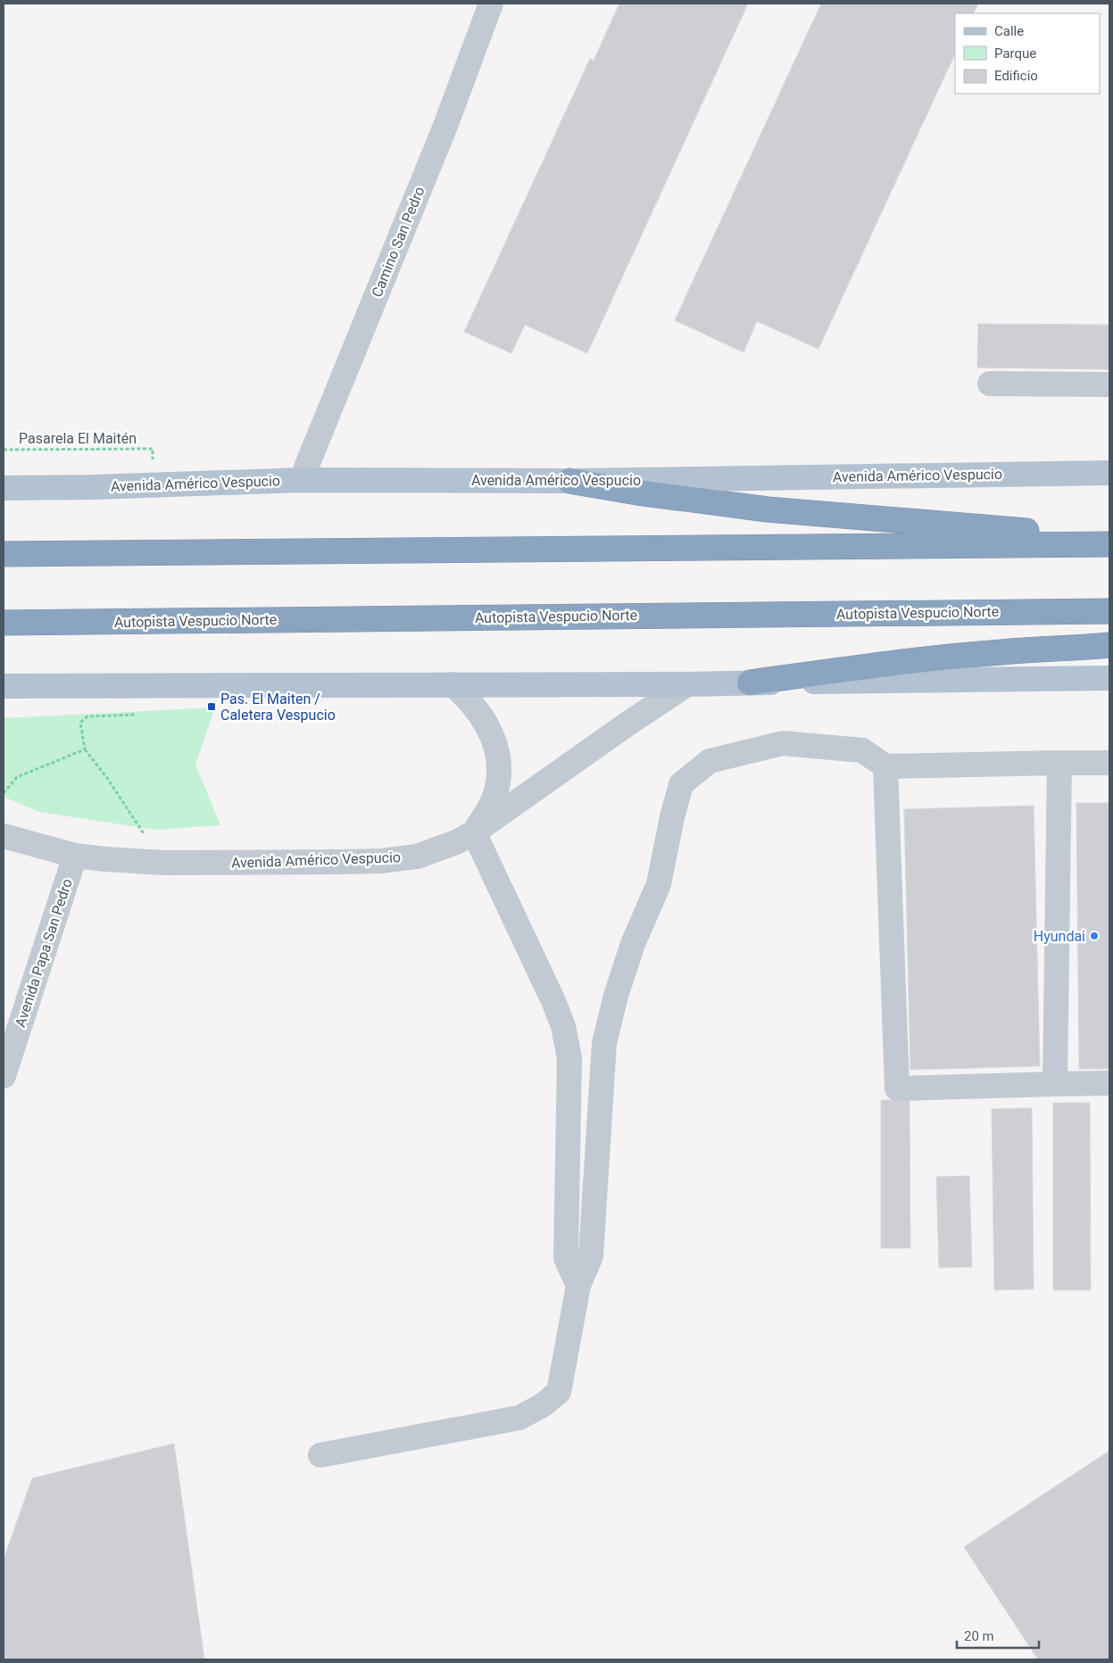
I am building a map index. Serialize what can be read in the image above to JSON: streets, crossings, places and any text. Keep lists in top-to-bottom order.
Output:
{
  "streets": {
    "highway": ["Autopista Vespucio Norte"],
    "main road": ["Avenida Américo Vespucio"],
    "street": ["Camino San Pedro", "Avenida Papa San Pedro"],
    "path": ["Pasarela El Maitén"]
  },
  "crossings": [
    ["Camino San Pedro", "Avenida Américo Vespucio"],
    ["Avenida Américo Vespucio", "Avenida Papa San Pedro"]
  ],
  "places": {
    "transit": ["Pas. El Maiten / Caletera Vespucio"],
    "other": ["Hyundai"]
  },
  "legend": ["Calle", "Parque", "Edificio"],
  "scale_bar": "20 m"
}
